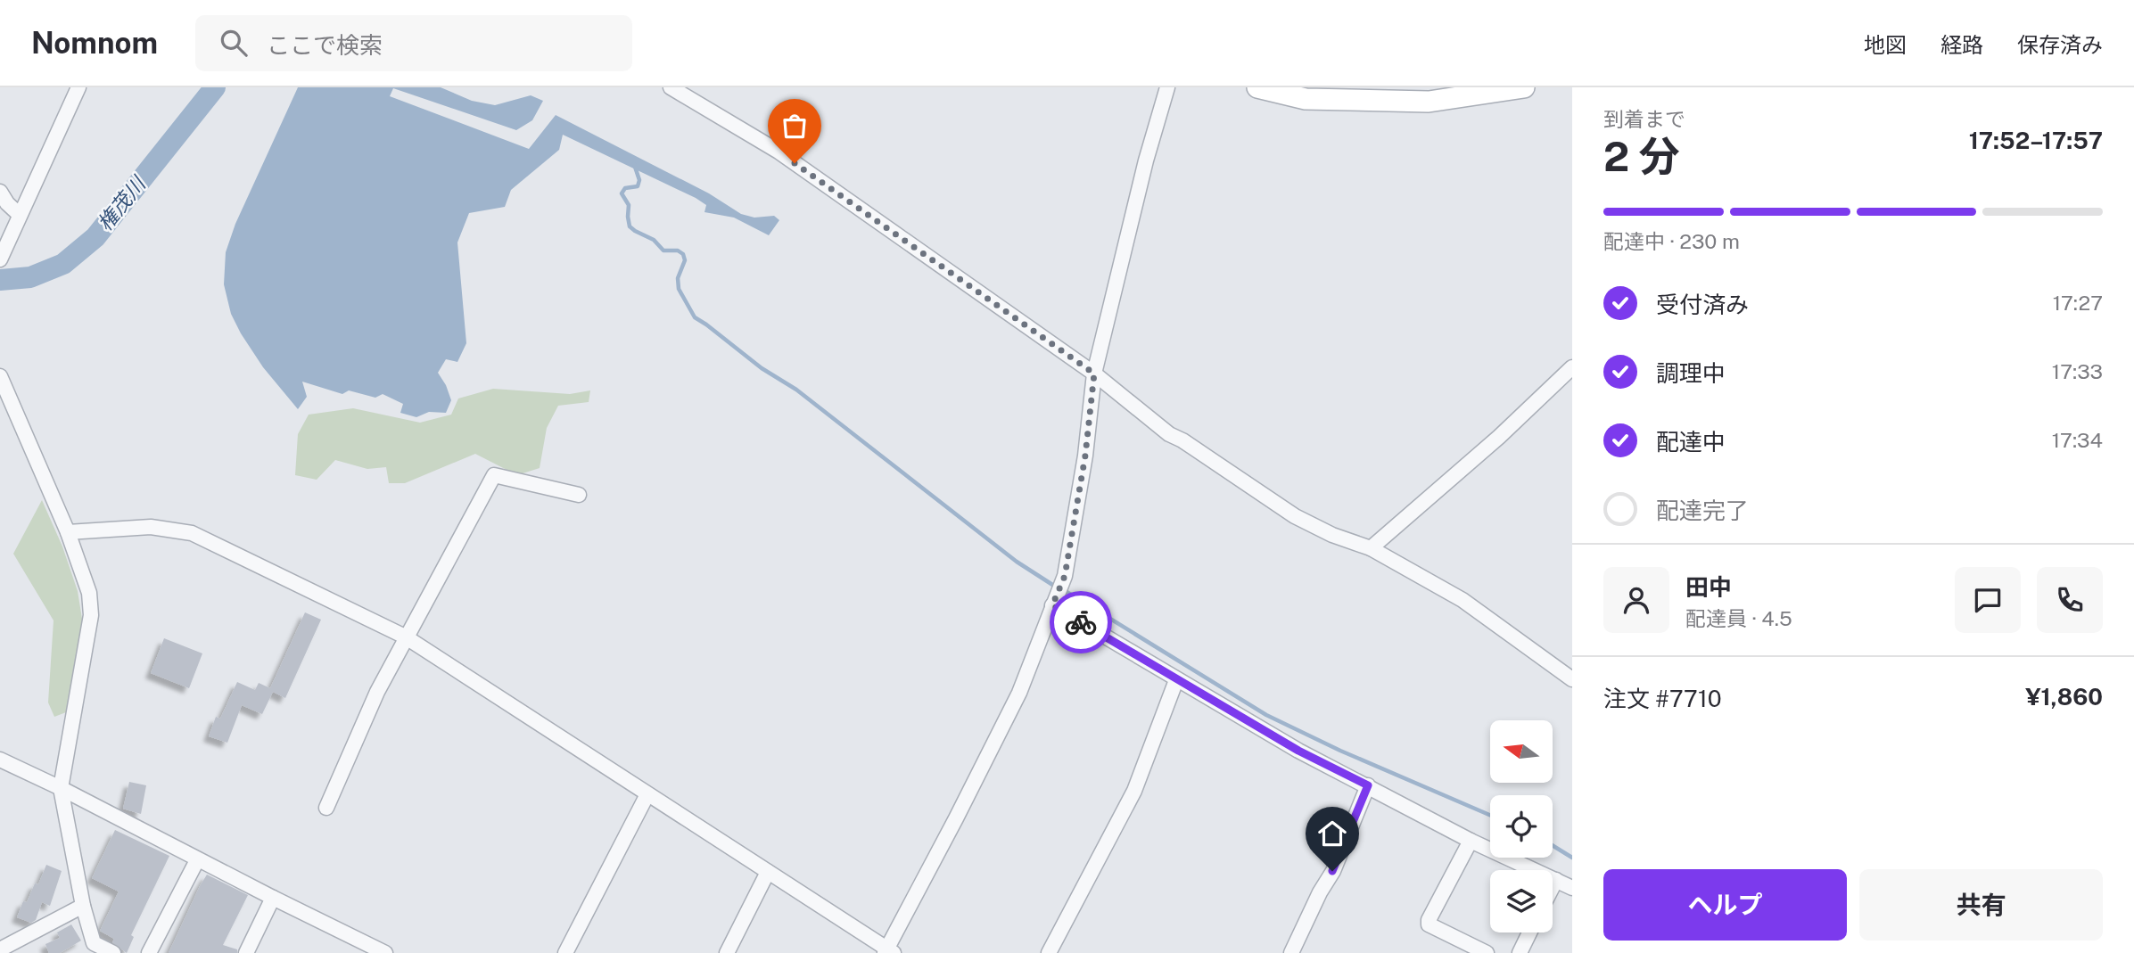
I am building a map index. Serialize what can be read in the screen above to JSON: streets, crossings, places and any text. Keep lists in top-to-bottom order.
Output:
{
  "water": ["権茂川"],
  "north": "left",
  "page": {
    "header": "Nomnom",
    "search": "ここで検索",
    "nav": ["地図", "経路", "保存済み"],
    "heading": ["2 分", "到着まで", "17:52–17:57"],
    "panel": [
      "田中",
      "配達員 · 4.5",
      "注文 #7710",
      "¥1,860"
    ],
    "bar": "配達中 · 230 m",
    "list": [
      ["受付済み", "17:27"],
      ["調理中", "17:33"],
      ["配達中", "17:34"],
      "配達完了"
    ],
    "buttons": ["ヘルプ", "共有"]
  }
}
